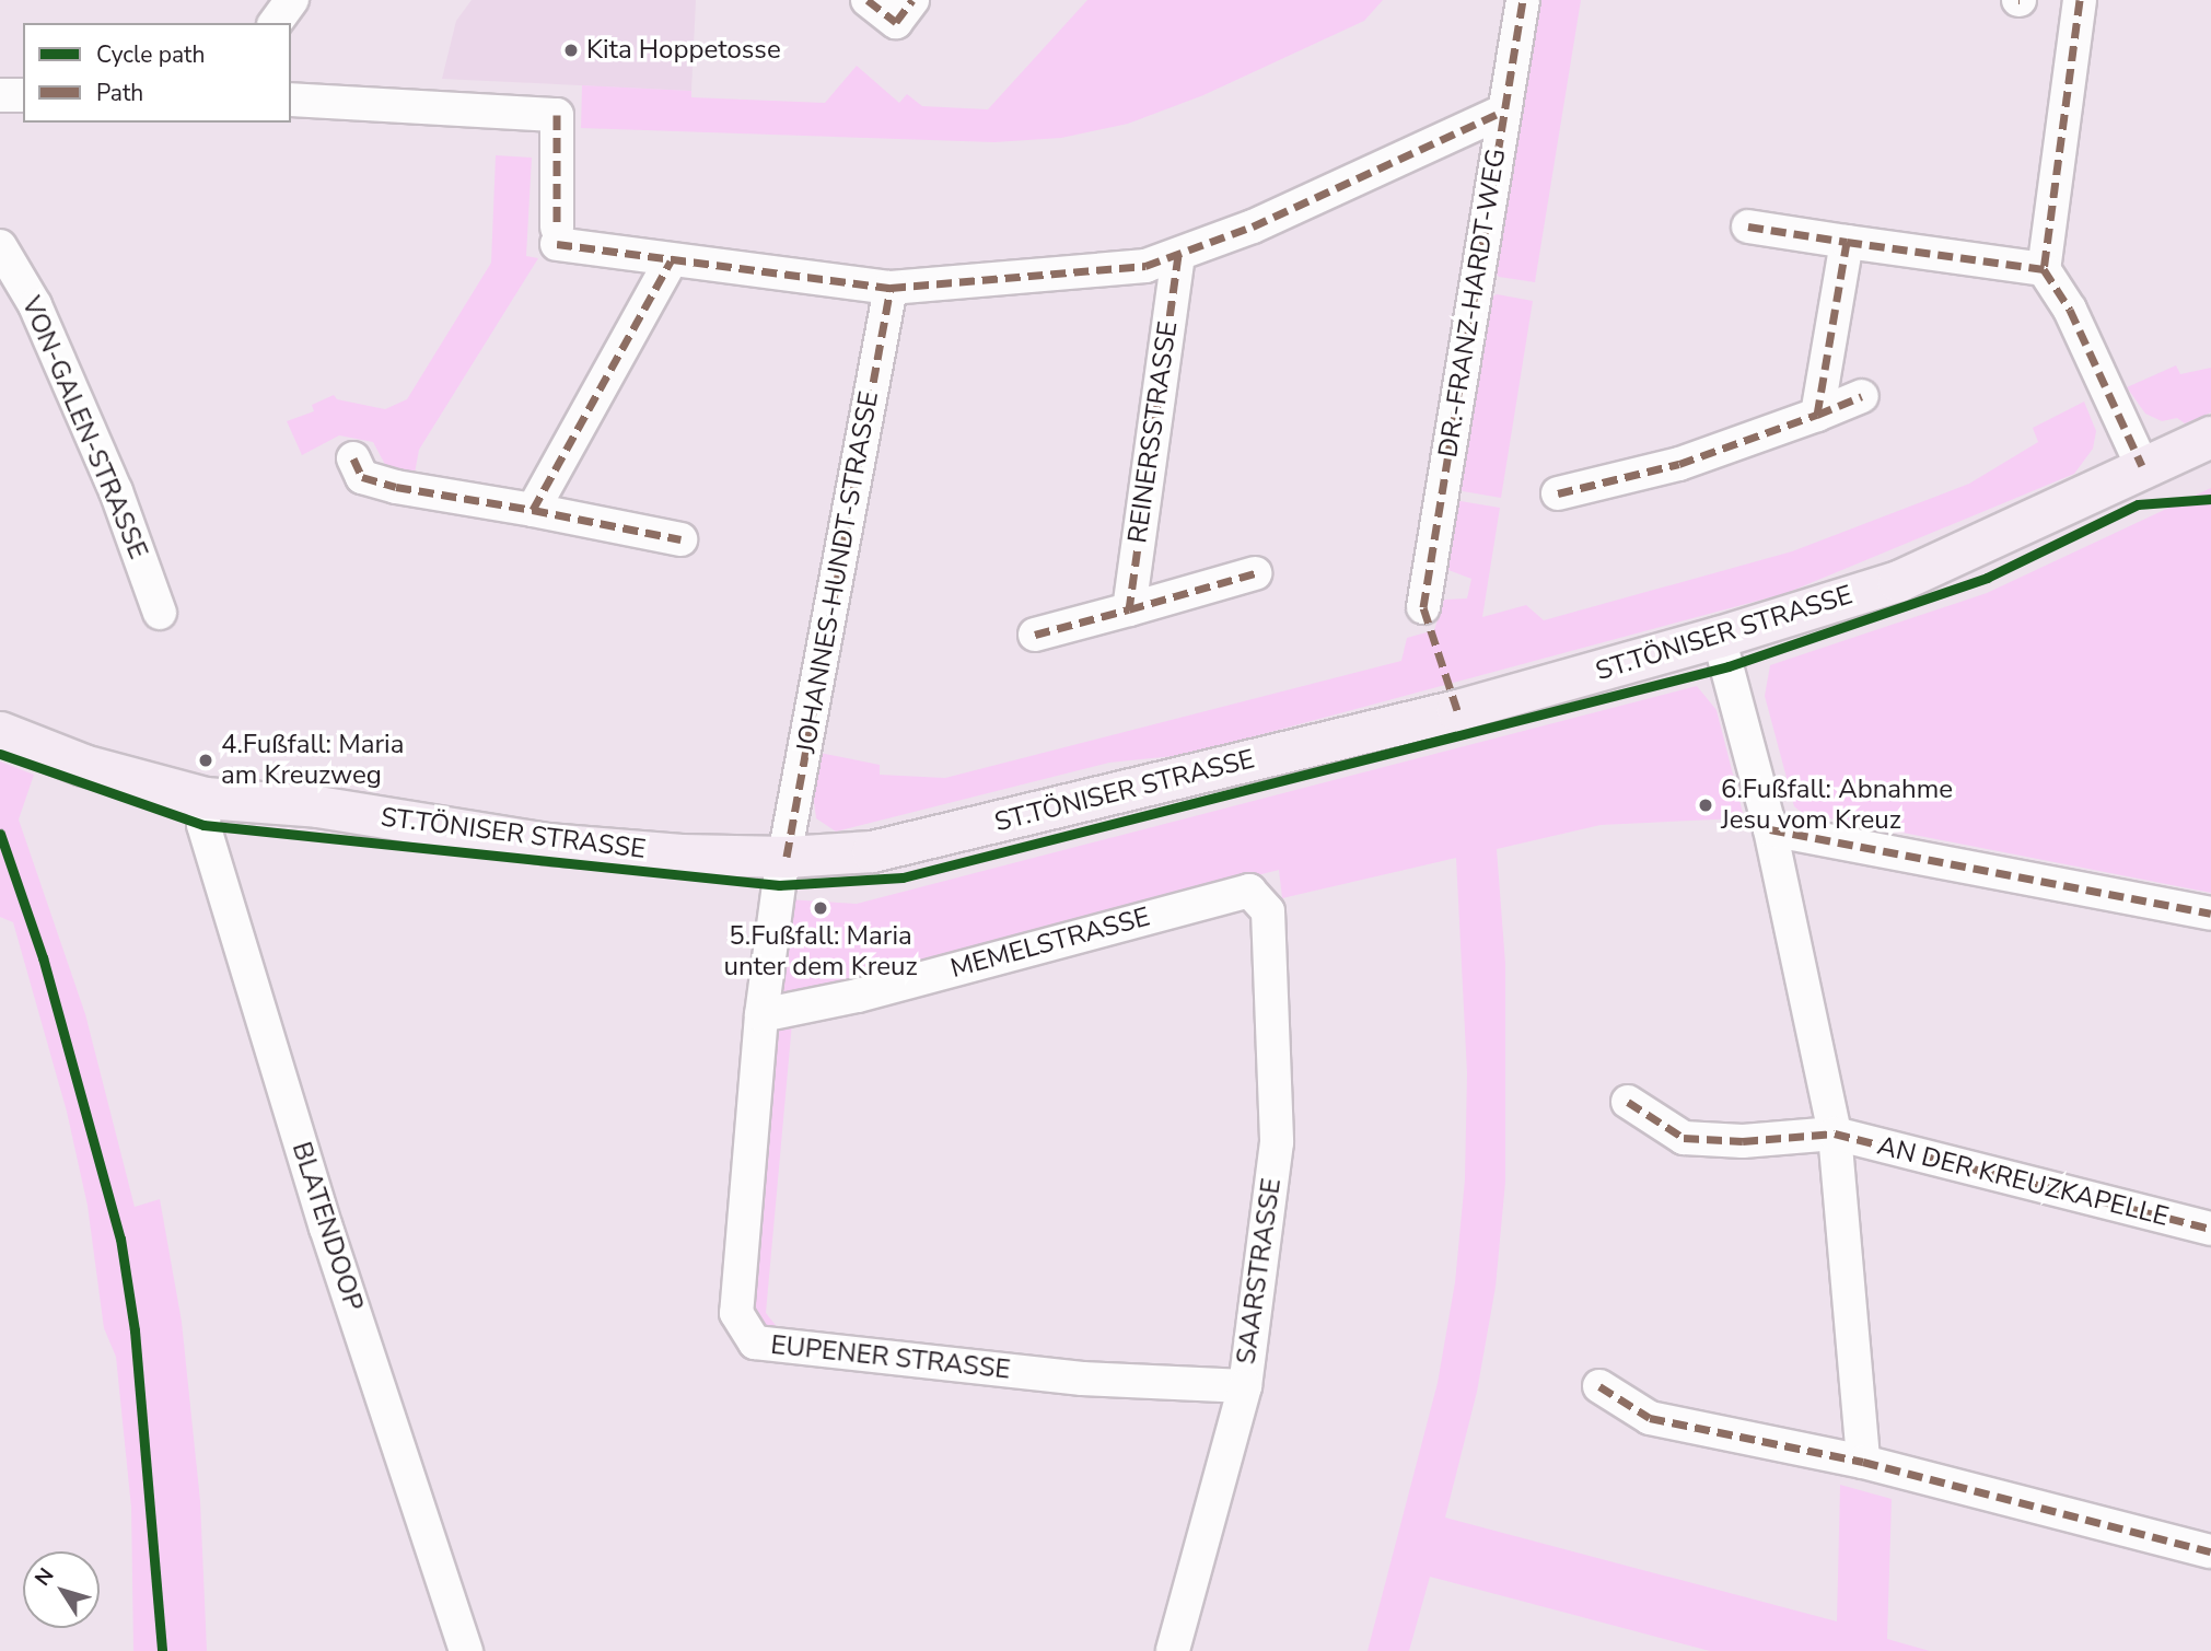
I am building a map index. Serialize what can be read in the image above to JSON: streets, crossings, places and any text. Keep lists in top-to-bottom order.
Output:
{
  "streets": {
    "main road": ["ST.TÖNISER STRASSE"],
    "street": [
      "DR.-FRANZ-HARDT-WEG",
      "VON-GALEN-STRASSE",
      "REINERSSTRASSE",
      "JOHANNES-HUNDT-STRASSE",
      "MEMELSTRASSE",
      "AN DER KREUZKAPELLE",
      "BLATENDOOP",
      "SAARSTRASSE",
      "EUPENER STRASSE"
    ]
  },
  "crossings": [
    ["JOHANNES-HUNDT-STRASSE", "ST.TÖNISER STRASSE"],
    ["JOHANNES-HUNDT-STRASSE", "EUPENER STRASSE"],
    ["ST.TÖNISER STRASSE", "AN DER KREUZKAPELLE"],
    ["ST.TÖNISER STRASSE", "BLATENDOOP"],
    ["ST.TÖNISER STRASSE", "EUPENER STRASSE"],
    ["MEMELSTRASSE", "SAARSTRASSE"],
    ["MEMELSTRASSE", "EUPENER STRASSE"],
    ["SAARSTRASSE", "EUPENER STRASSE"]
  ],
  "places": [
    "Kita Hoppetosse",
    "4.Fußfall: Maria am Kreuzweg",
    "6.Fußfall: Abnahme Jesu vom Kreuz",
    "5.Fußfall: Maria unter dem Kreuz"
  ],
  "legend": ["Cycle path", "Path"],
  "north": "top left"
}
